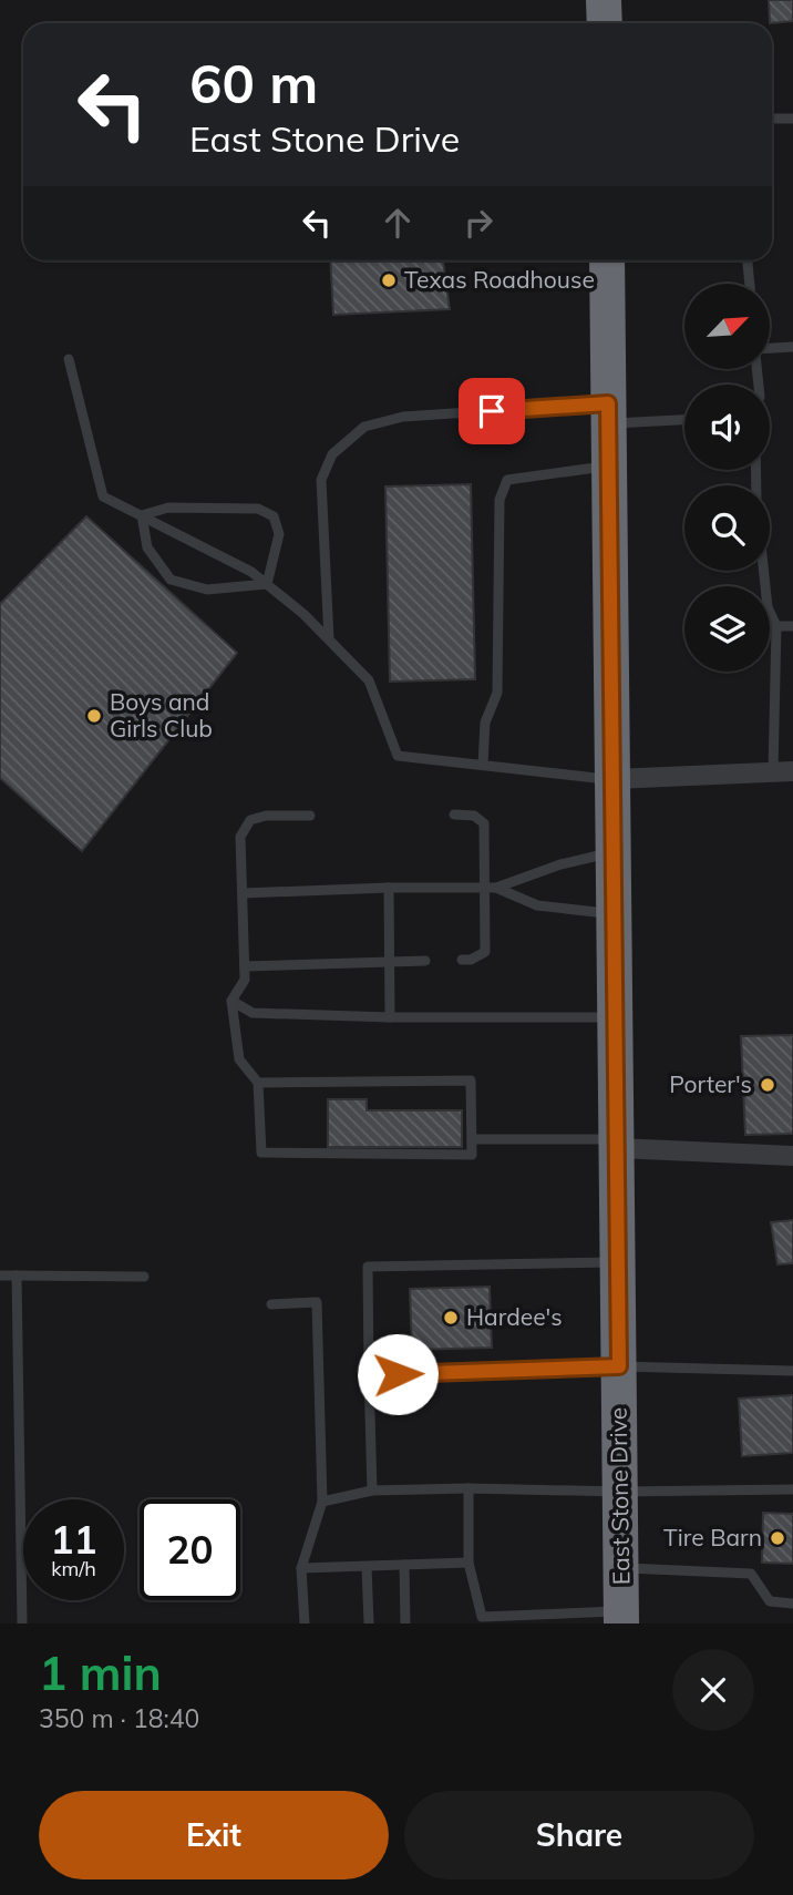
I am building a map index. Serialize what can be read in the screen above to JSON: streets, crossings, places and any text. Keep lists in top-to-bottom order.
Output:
{
  "streets": {
    "highway": ["East Stone Drive"]
  },
  "places": [
    "Texas Roadhouse",
    "Boys and Girls Club",
    "Porter's",
    "Hardee's",
    "Tire Barn"
  ],
  "north": "top right",
  "page": {
    "turn": ["60 m", "East Stone Drive"],
    "speed": "11 km/h",
    "limit": "20",
    "heading": ["1 min", "350 m · 18:40"],
    "buttons": ["Exit", "Share"]
  }
}
